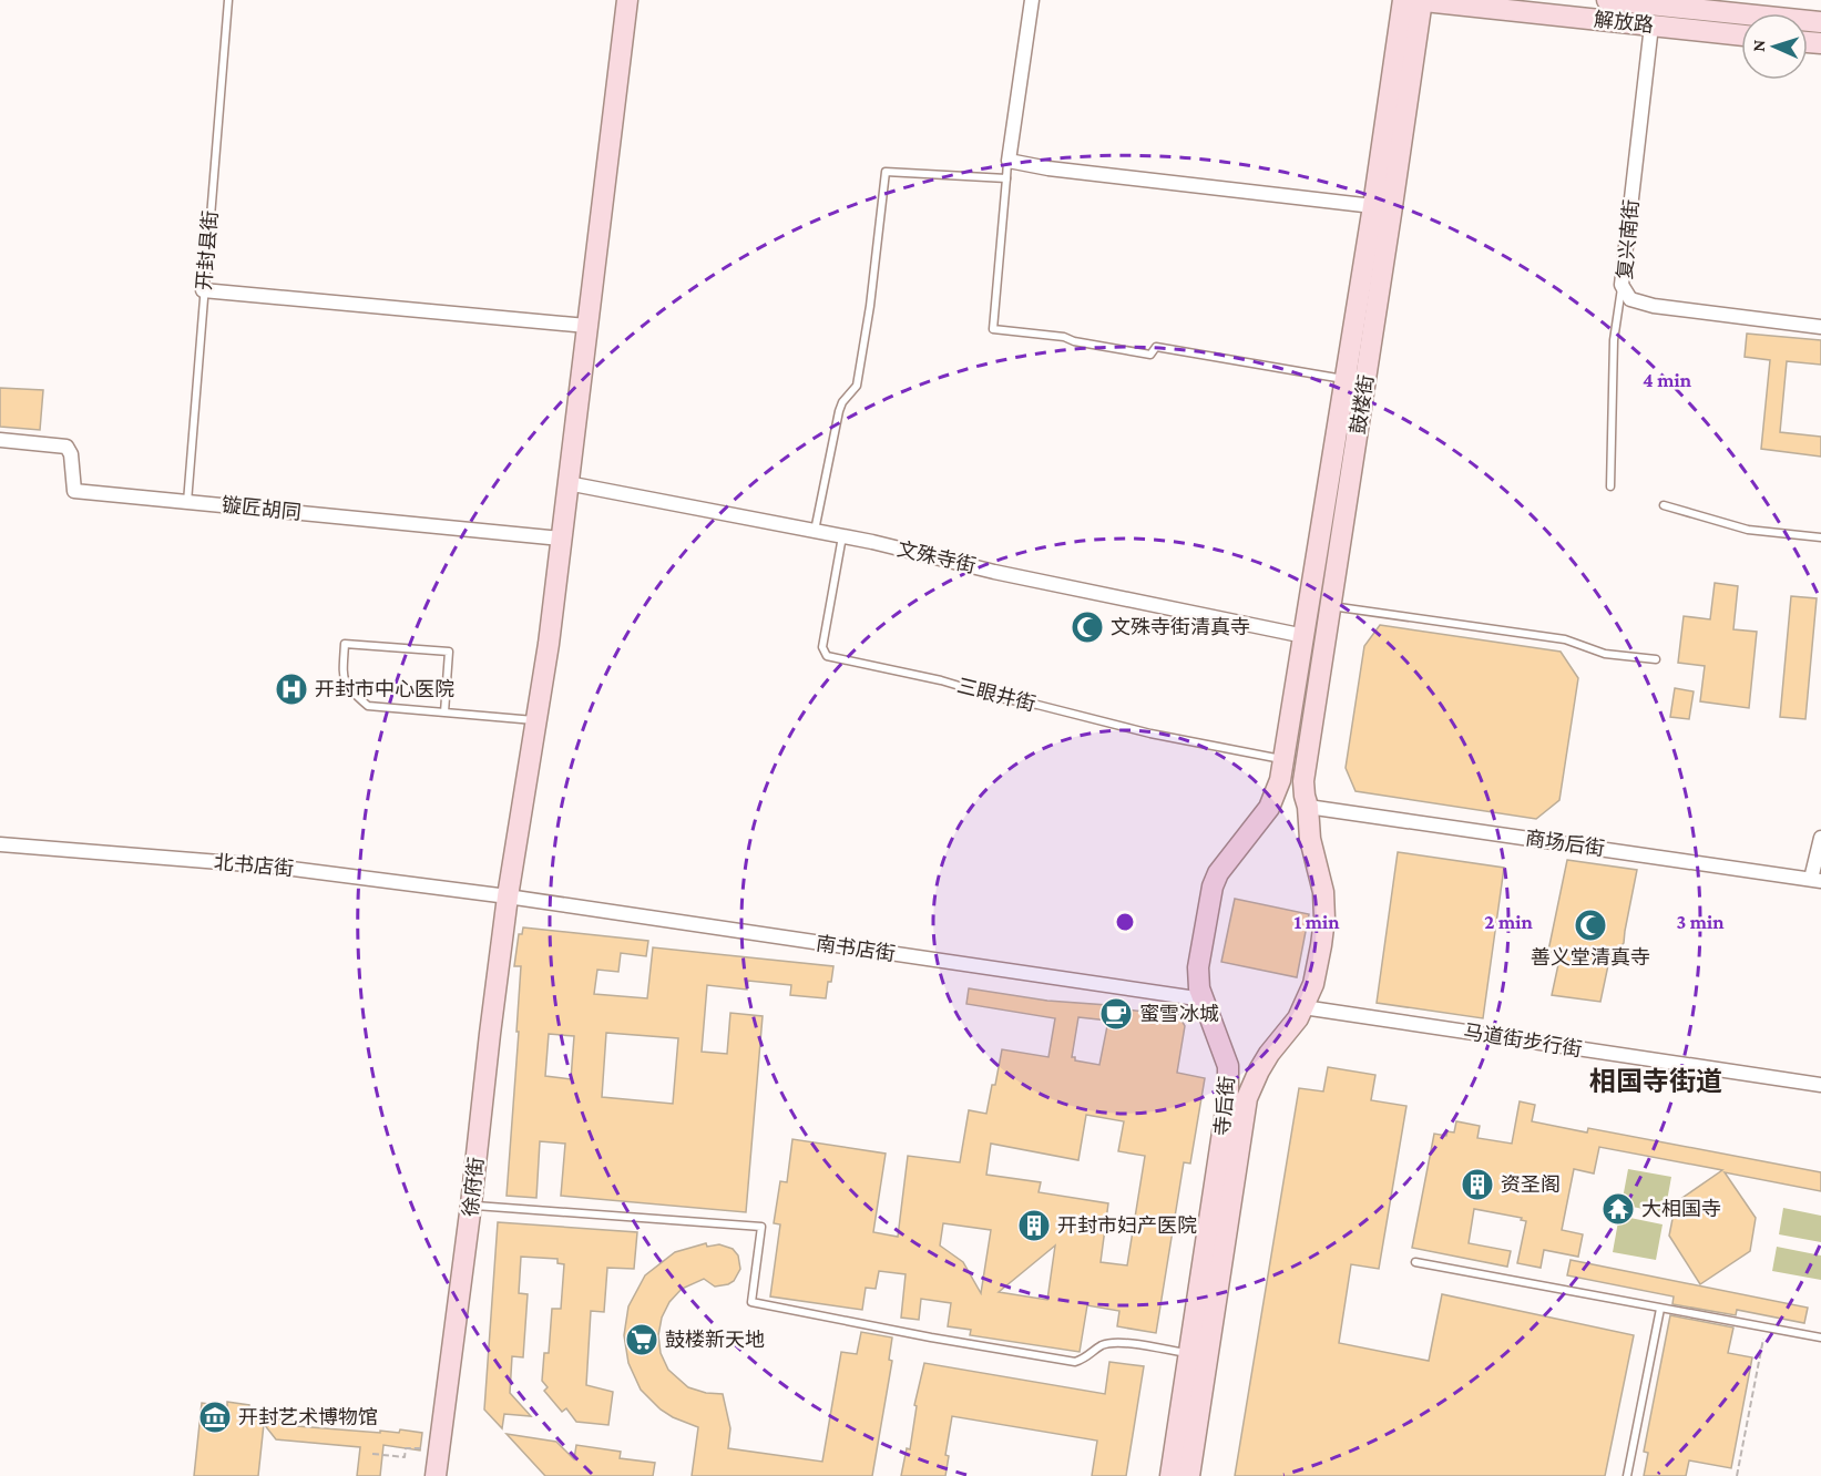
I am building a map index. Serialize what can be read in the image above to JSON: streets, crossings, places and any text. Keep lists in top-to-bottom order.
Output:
{
  "streets": {
    "street": [
      "解放路",
      "复兴南街",
      "鼓楼街",
      "镟匠胡同",
      "文殊寺街",
      "商场后街",
      "北书店街",
      "南书店街",
      "马道街步行街",
      "寺后街",
      "徐府街"
    ],
    "lane": ["开封县街", "三眼井街"]
  },
  "crossings": [
    ["解放路", "复兴南街"],
    ["解放路", "鼓楼街"],
    ["开封县街", "镟匠胡同"],
    ["鼓楼街", "文殊寺街"],
    ["鼓楼街", "三眼井街"],
    ["鼓楼街", "商场后街"],
    ["鼓楼街", "寺后街"],
    ["镟匠胡同", "徐府街"],
    ["文殊寺街", "三眼井街"],
    ["文殊寺街", "徐府街"],
    ["三眼井街", "寺后街"],
    ["商场后街", "寺后街"],
    ["北书店街", "南书店街"],
    ["北书店街", "徐府街"],
    ["南书店街", "寺后街"],
    ["南书店街", "徐府街"],
    ["马道街步行街", "寺后街"]
  ],
  "districts": ["相国寺街道"],
  "places": {
    "mosque": ["文殊寺街清真寺", "善义堂清真寺"],
    "hospital": ["开封市中心医院"],
    "cafe": ["蜜雪冰城"],
    "building": ["资圣阁", "开封市妇产医院"],
    "temple": ["大相国寺"],
    "supermarket": ["鼓楼新天地"],
    "museum": ["开封艺术博物馆"]
  },
  "north": "left",
  "rings": [
    "4 min",
    "1 min",
    "2 min",
    "3 min"
  ]
}
